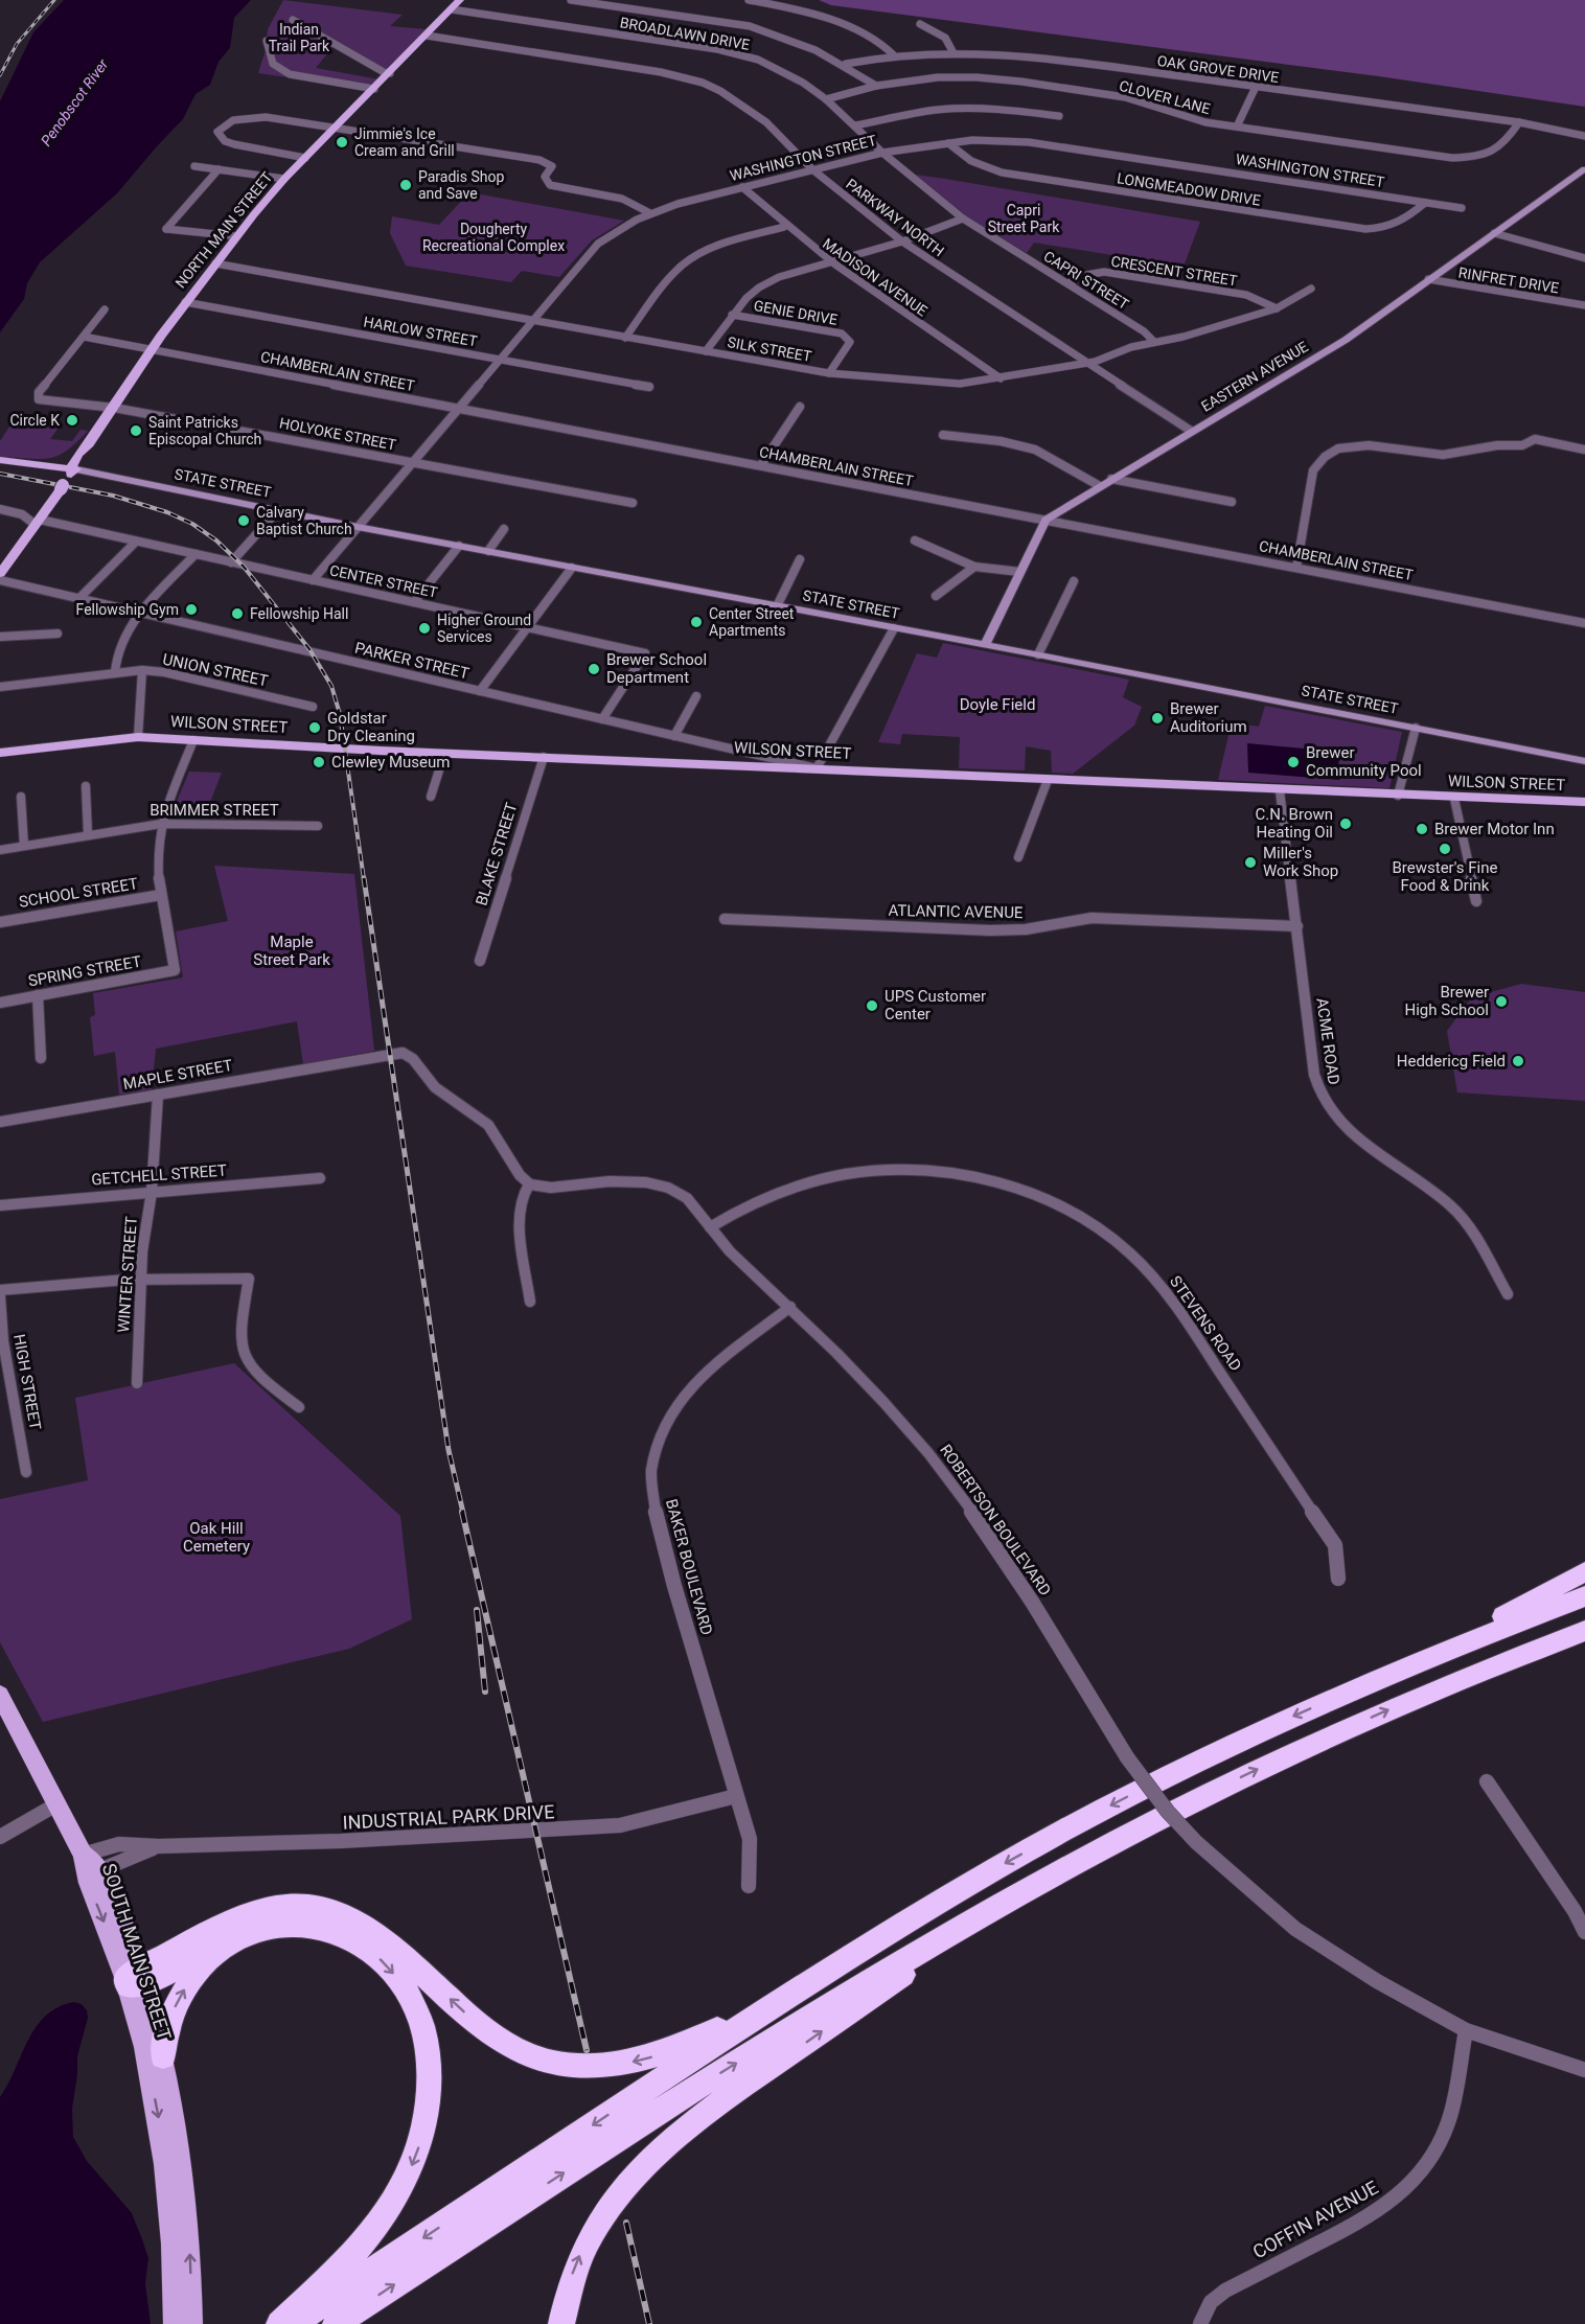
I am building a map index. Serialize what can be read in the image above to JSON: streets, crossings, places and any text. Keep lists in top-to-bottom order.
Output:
{
  "streets": {
    "main road": [
      "NORTH MAIN STREET",
      "EASTERN AVENUE",
      "STATE STREET",
      "WILSON STREET",
      "SOUTH MAIN STREET"
    ],
    "street": [
      "BROADLAWN DRIVE",
      "OAK GROVE DRIVE",
      "CLOVER LANE",
      "WASHINGTON STREET",
      "LONGMEADOW DRIVE",
      "PARKWAY NORTH",
      "CRESCENT STREET",
      "MADISON AVENUE",
      "CAPRI STREET",
      "RINFRET DRIVE",
      "GENIE DRIVE",
      "HARLOW STREET",
      "SILK STREET",
      "CHAMBERLAIN STREET",
      "HOLYOKE STREET",
      "CENTER STREET",
      "PARKER STREET",
      "UNION STREET",
      "BRIMMER STREET",
      "BLAKE STREET",
      "SCHOOL STREET",
      "ATLANTIC AVENUE",
      "SPRING STREET",
      "ACME ROAD",
      "MAPLE STREET",
      "GETCHELL STREET",
      "WINTER STREET",
      "STEVENS ROAD",
      "HIGH STREET",
      "ROBERTSON BOULEVARD",
      "BAKER BOULEVARD",
      "INDUSTRIAL PARK DRIVE",
      "COFFIN AVENUE"
    ]
  },
  "crossings": [
    ["BROADLAWN DRIVE", "CLOVER LANE"],
    ["BROADLAWN DRIVE", "WASHINGTON STREET"],
    ["BROADLAWN DRIVE", "NORTH MAIN STREET"],
    ["BROADLAWN DRIVE", "CAPRI STREET"],
    ["OAK GROVE DRIVE", "CLOVER LANE"],
    ["WASHINGTON STREET", "LONGMEADOW DRIVE"],
    ["WASHINGTON STREET", "PARKWAY NORTH"],
    ["WASHINGTON STREET", "MADISON AVENUE"],
    ["WASHINGTON STREET", "CAPRI STREET"],
    ["WASHINGTON STREET", "HARLOW STREET"],
    ["WASHINGTON STREET", "SILK STREET"],
    ["WASHINGTON STREET", "CHAMBERLAIN STREET"],
    ["WASHINGTON STREET", "HOLYOKE STREET"],
    ["WASHINGTON STREET", "STATE STREET"],
    ["WASHINGTON STREET", "CENTER STREET"],
    ["PARKWAY NORTH", "NORTH MAIN STREET"],
    ["PARKWAY NORTH", "SILK STREET"],
    ["PARKWAY NORTH", "EASTERN AVENUE"],
    ["NORTH MAIN STREET", "HARLOW STREET"],
    ["NORTH MAIN STREET", "SILK STREET"],
    ["NORTH MAIN STREET", "CHAMBERLAIN STREET"],
    ["NORTH MAIN STREET", "HOLYOKE STREET"],
    ["NORTH MAIN STREET", "STATE STREET"],
    ["NORTH MAIN STREET", "CENTER STREET"],
    ["CRESCENT STREET", "CAPRI STREET"],
    ["CRESCENT STREET", "SILK STREET"],
    ["MADISON AVENUE", "SILK STREET"],
    ["CAPRI STREET", "SILK STREET"],
    ["RINFRET DRIVE", "EASTERN AVENUE"],
    ["GENIE DRIVE", "SILK STREET"],
    ["CHAMBERLAIN STREET", "EASTERN AVENUE"],
    ["CHAMBERLAIN STREET", "HOLYOKE STREET"],
    ["CENTER STREET", "PARKER STREET"],
    ["PARKER STREET", "WILSON STREET"],
    ["WILSON STREET", "BLAKE STREET"],
    ["WILSON STREET", "ACME ROAD"],
    ["SCHOOL STREET", "SPRING STREET"],
    ["ATLANTIC AVENUE", "ACME ROAD"],
    ["MAPLE STREET", "WINTER STREET"],
    ["MAPLE STREET", "ROBERTSON BOULEVARD"],
    ["GETCHELL STREET", "WINTER STREET"],
    ["STEVENS ROAD", "ROBERTSON BOULEVARD"],
    ["ROBERTSON BOULEVARD", "BAKER BOULEVARD"],
    ["ROBERTSON BOULEVARD", "COFFIN AVENUE"],
    ["BAKER BOULEVARD", "INDUSTRIAL PARK DRIVE"],
    ["INDUSTRIAL PARK DRIVE", "SOUTH MAIN STREET"]
  ],
  "water": ["Penobscot River"],
  "parks": [
    "Indian Trail Park",
    "Capri Street Park",
    "Dougherty Recreational Complex",
    "Doyle Field",
    "Maple Street Park",
    "Oak Hill Cemetery"
  ],
  "places": [
    "Jimmie's Ice Cream and Grill",
    "Paradis Shop and Save",
    "Circle K",
    "Saint Patricks Episcopal Church",
    "Calvary Baptist Church",
    "Fellowship Gym",
    "Fellowship Hall",
    "Center Street Apartments",
    "Higher Ground Services",
    "Brewer School Department",
    "Brewer Auditorium",
    "Goldstar Dry Cleaning",
    "Clewley Museum",
    "Brewer Community Pool",
    "C.N. Brown Heating Oil",
    "Brewer Motor Inn",
    "Brewster's Fine Food & Drink",
    "Miller's Work Shop",
    "Brewer High School",
    "UPS Customer Center",
    "Heddericg Field"
  ]
}
